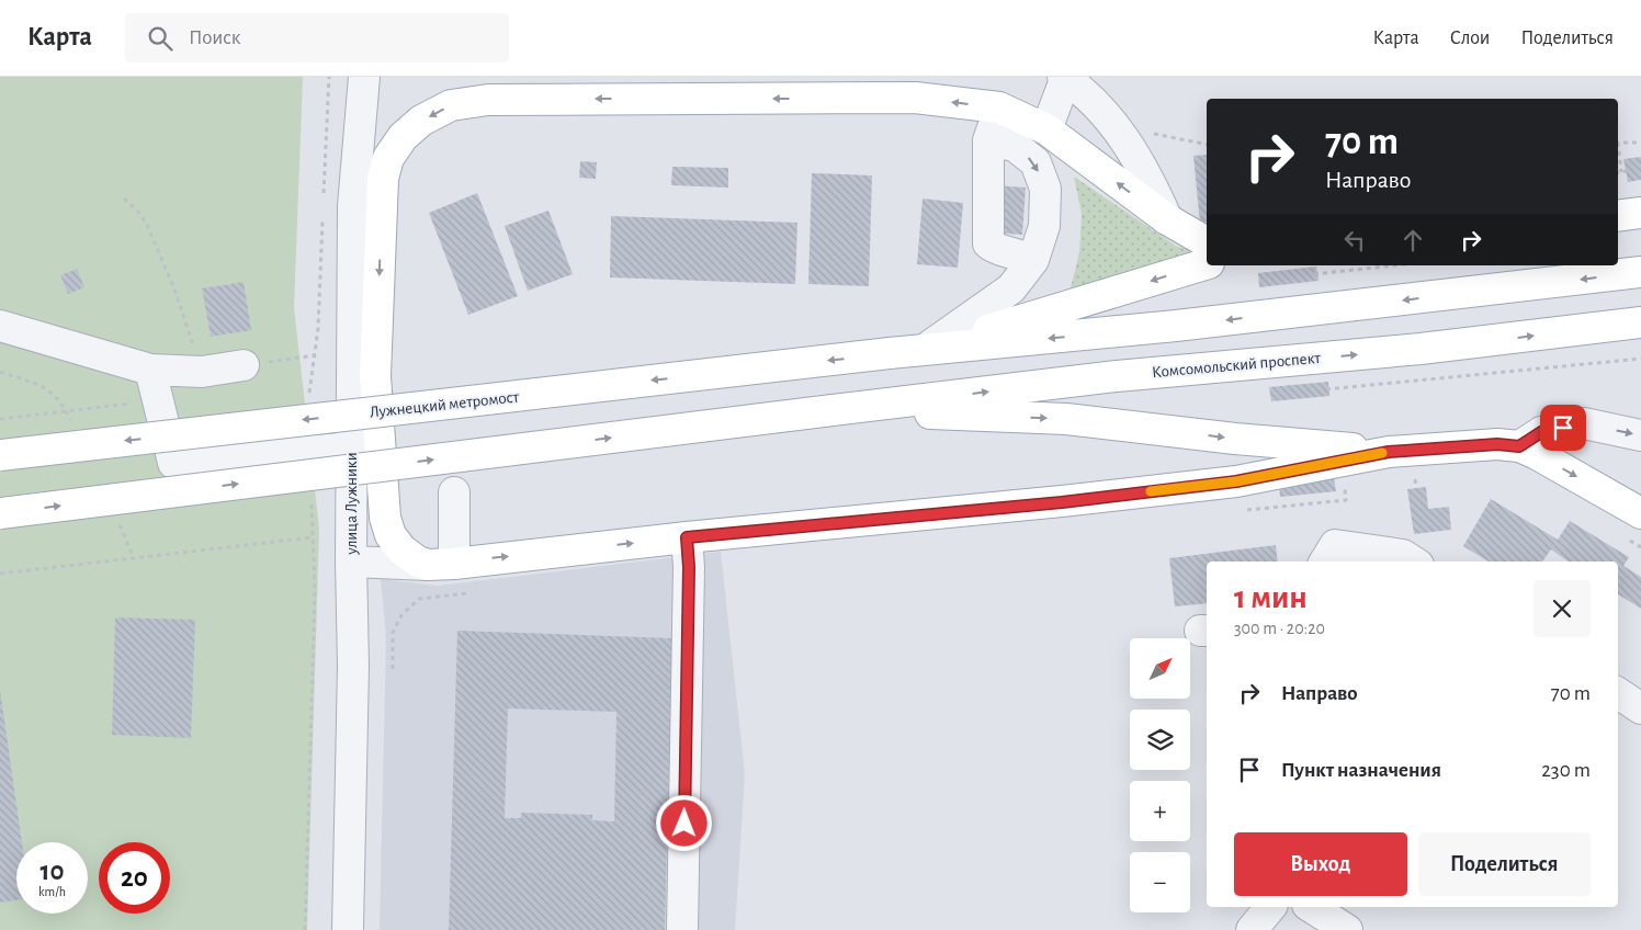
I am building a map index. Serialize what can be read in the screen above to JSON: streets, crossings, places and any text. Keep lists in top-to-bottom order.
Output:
{
  "streets": {
    "main road": ["Комсомольский проспект", "Лужнецкий метромост"],
    "street": ["улица Лужники"]
  },
  "north": "top right",
  "page": {
    "header": "Карта",
    "search": "Поиск",
    "nav": ["Карта", "Слои", "Поделиться"],
    "turn": ["70 m", "Направо"],
    "heading": ["1 мин", "300 m · 20:20"],
    "map_buttons": ["+", "−"],
    "list": [
      {
        "name": "Направо",
        "value": "70 m"
      },
      {
        "name": "Пункт назначения",
        "value": "230 m"
      }
    ],
    "buttons": ["Выход", "Поделиться"],
    "speed": "10 km/h",
    "limit": "20"
  }
}
